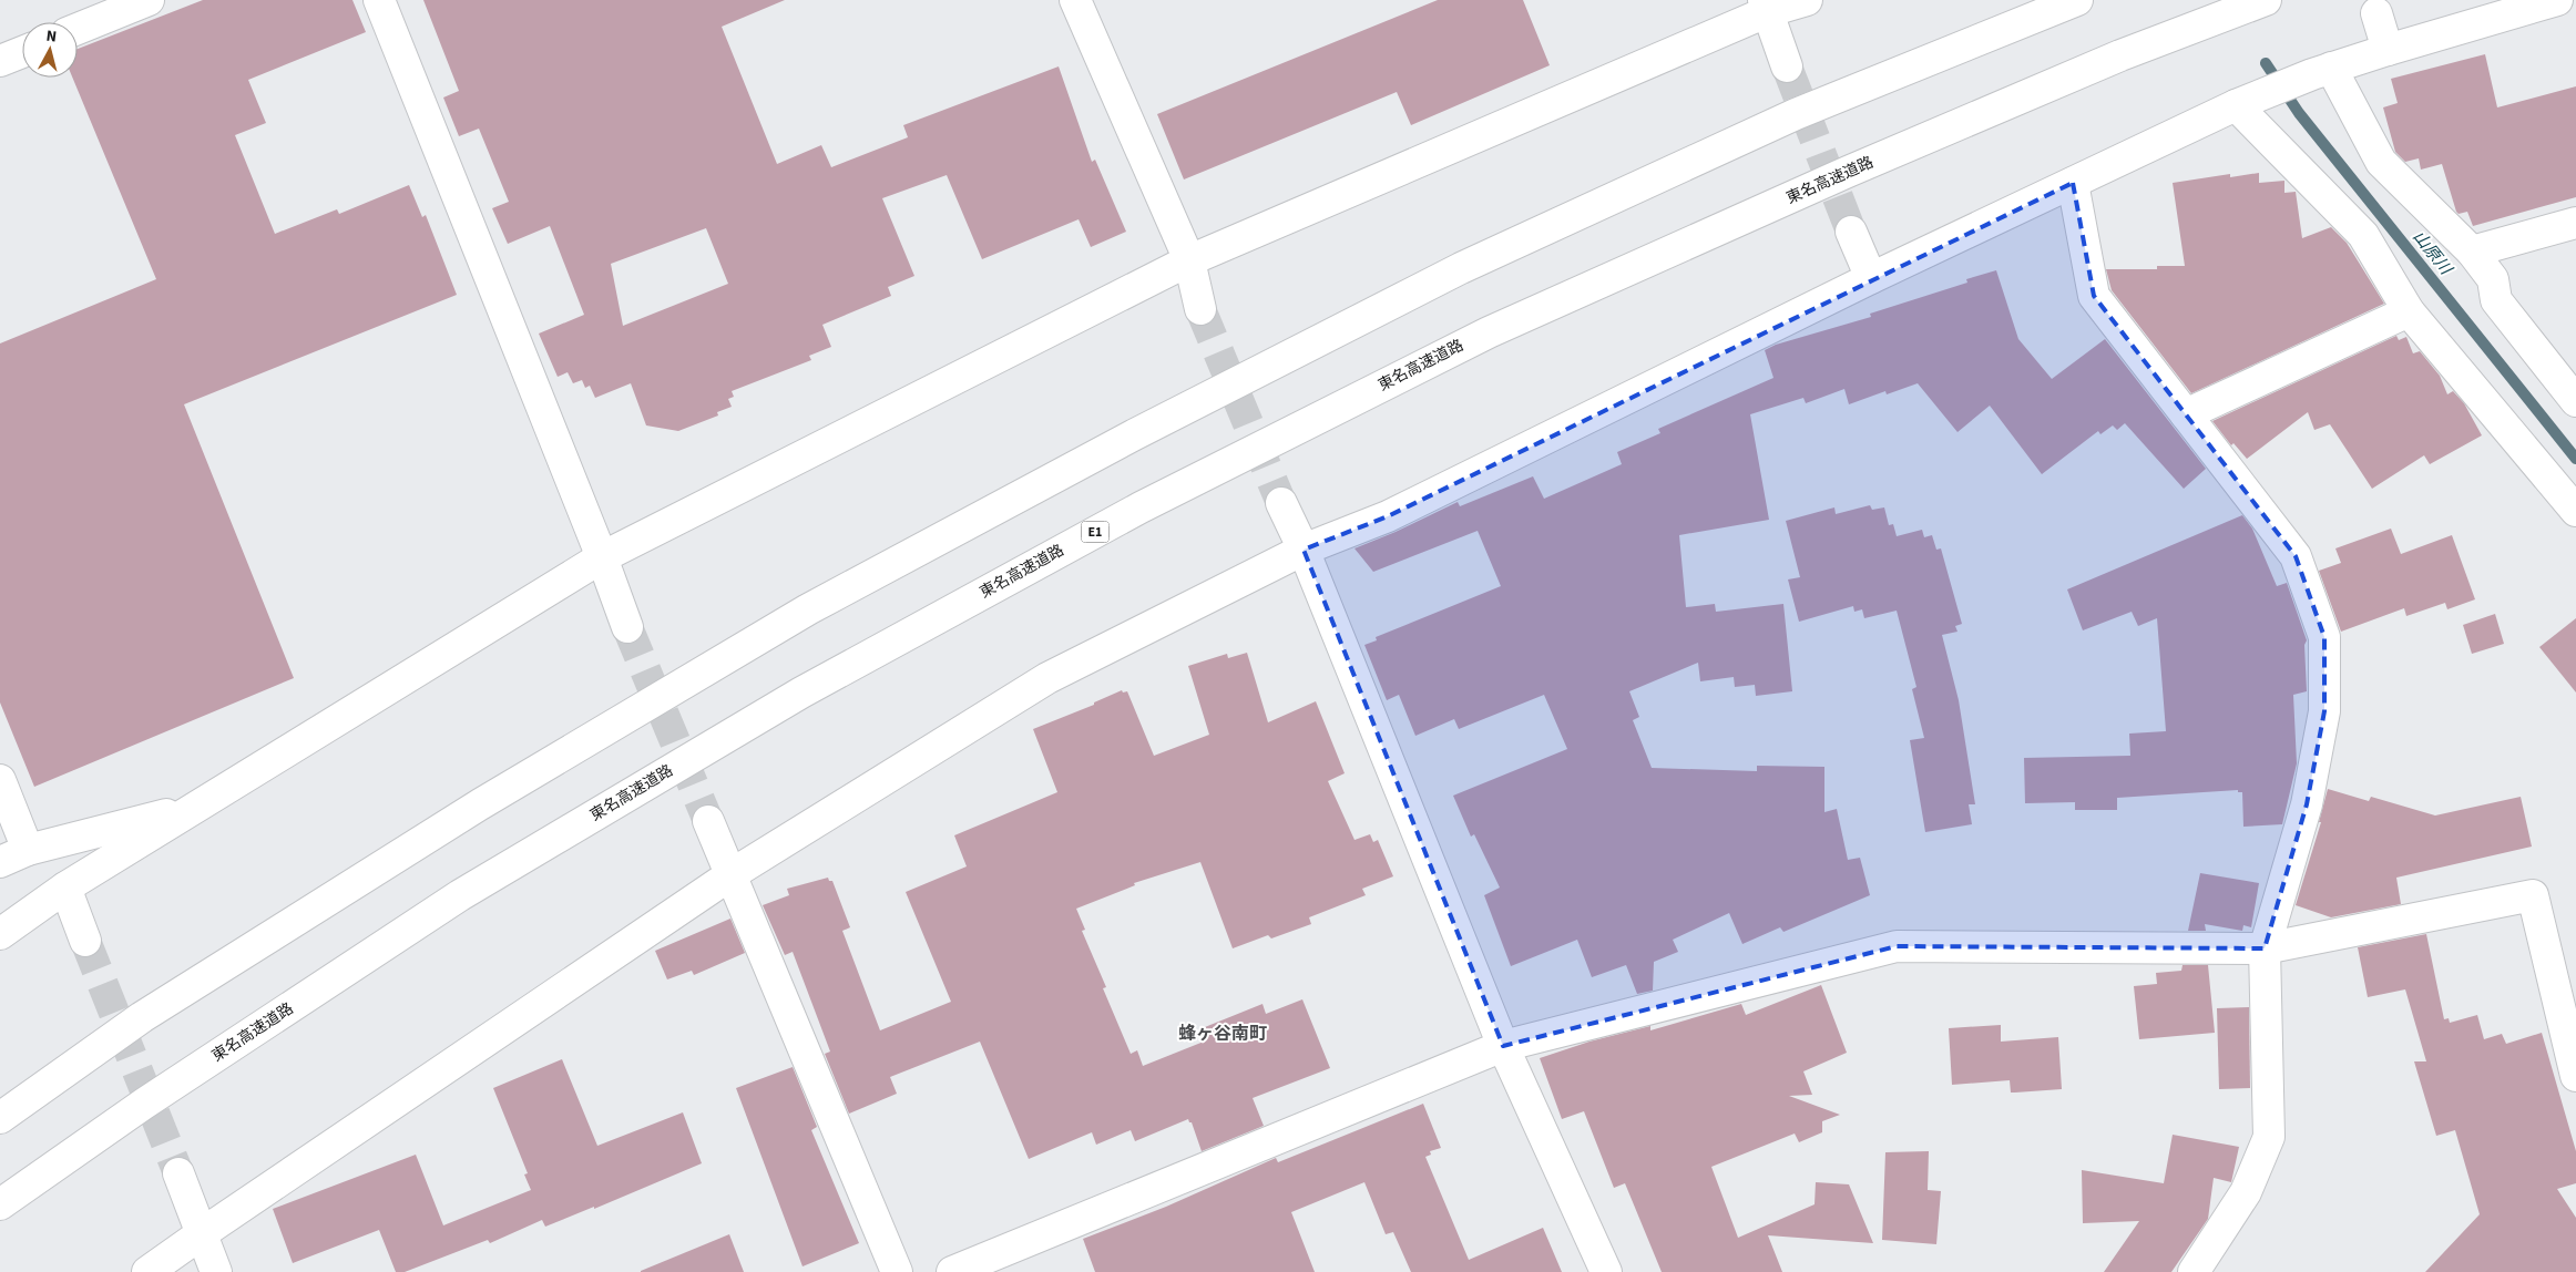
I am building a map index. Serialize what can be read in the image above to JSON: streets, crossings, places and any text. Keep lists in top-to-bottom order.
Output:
{
  "streets": {
    "main road": ["東名高速道路", "E1"]
  },
  "districts": ["蜂ヶ谷南町"],
  "water": ["山原川"],
  "north": "top"
}
